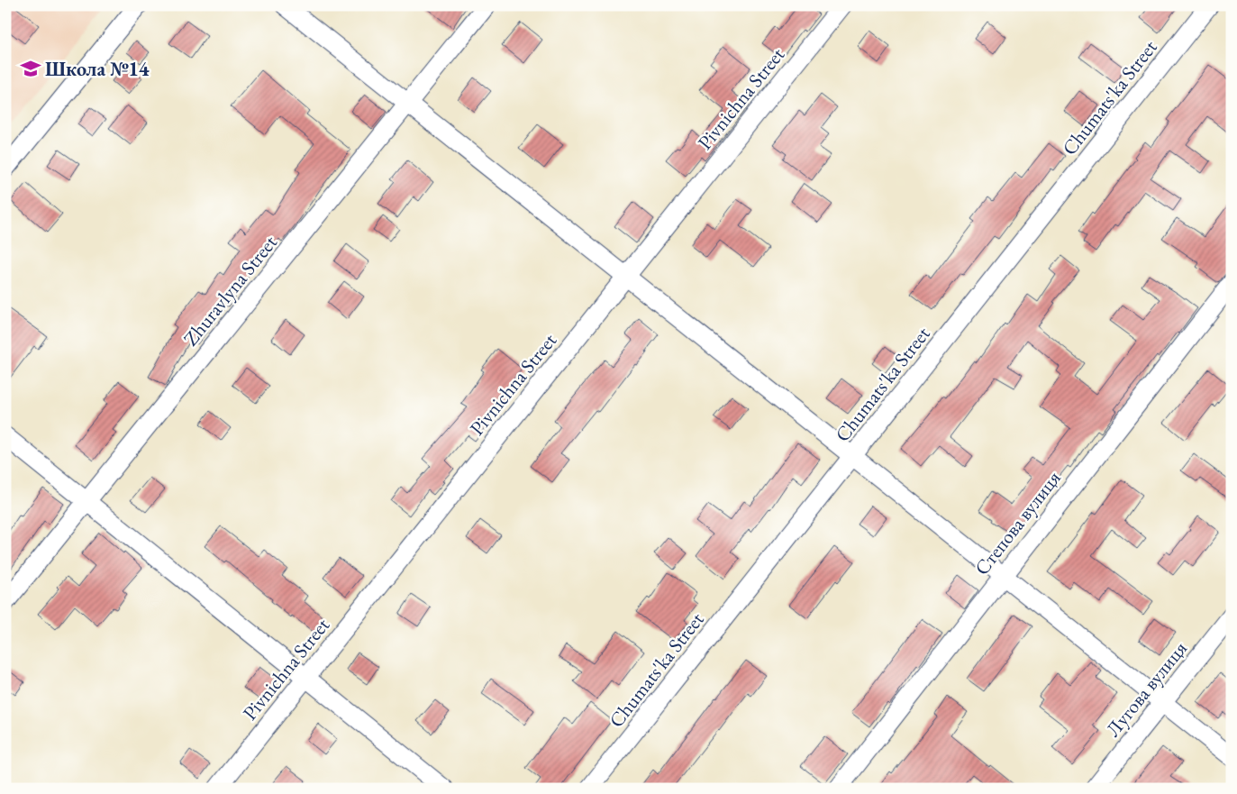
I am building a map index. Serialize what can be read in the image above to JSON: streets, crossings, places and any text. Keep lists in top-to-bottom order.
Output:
{
  "streets": {
    "street": [
      "Chumats'ka Street",
      "Pivnichna Street",
      "Zhuravlyna Street",
      "Степова вулиця",
      "Лугова вулиця"
    ]
  },
  "places": {
    "school or university": ["Школа №14"]
  }
}
